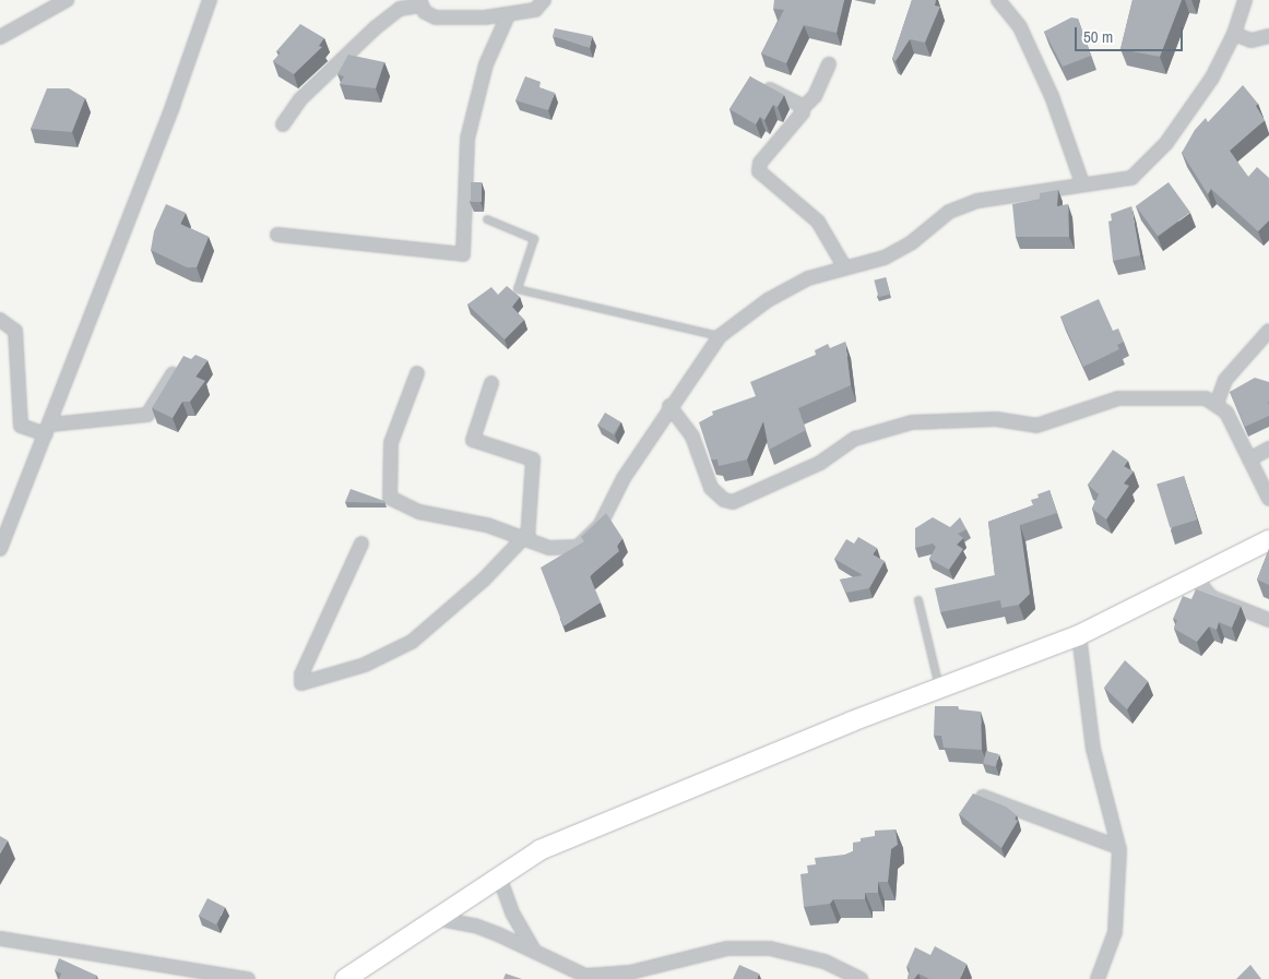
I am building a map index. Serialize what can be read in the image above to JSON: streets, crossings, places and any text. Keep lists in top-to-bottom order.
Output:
{
  "scale_bar": "50 m"
}
